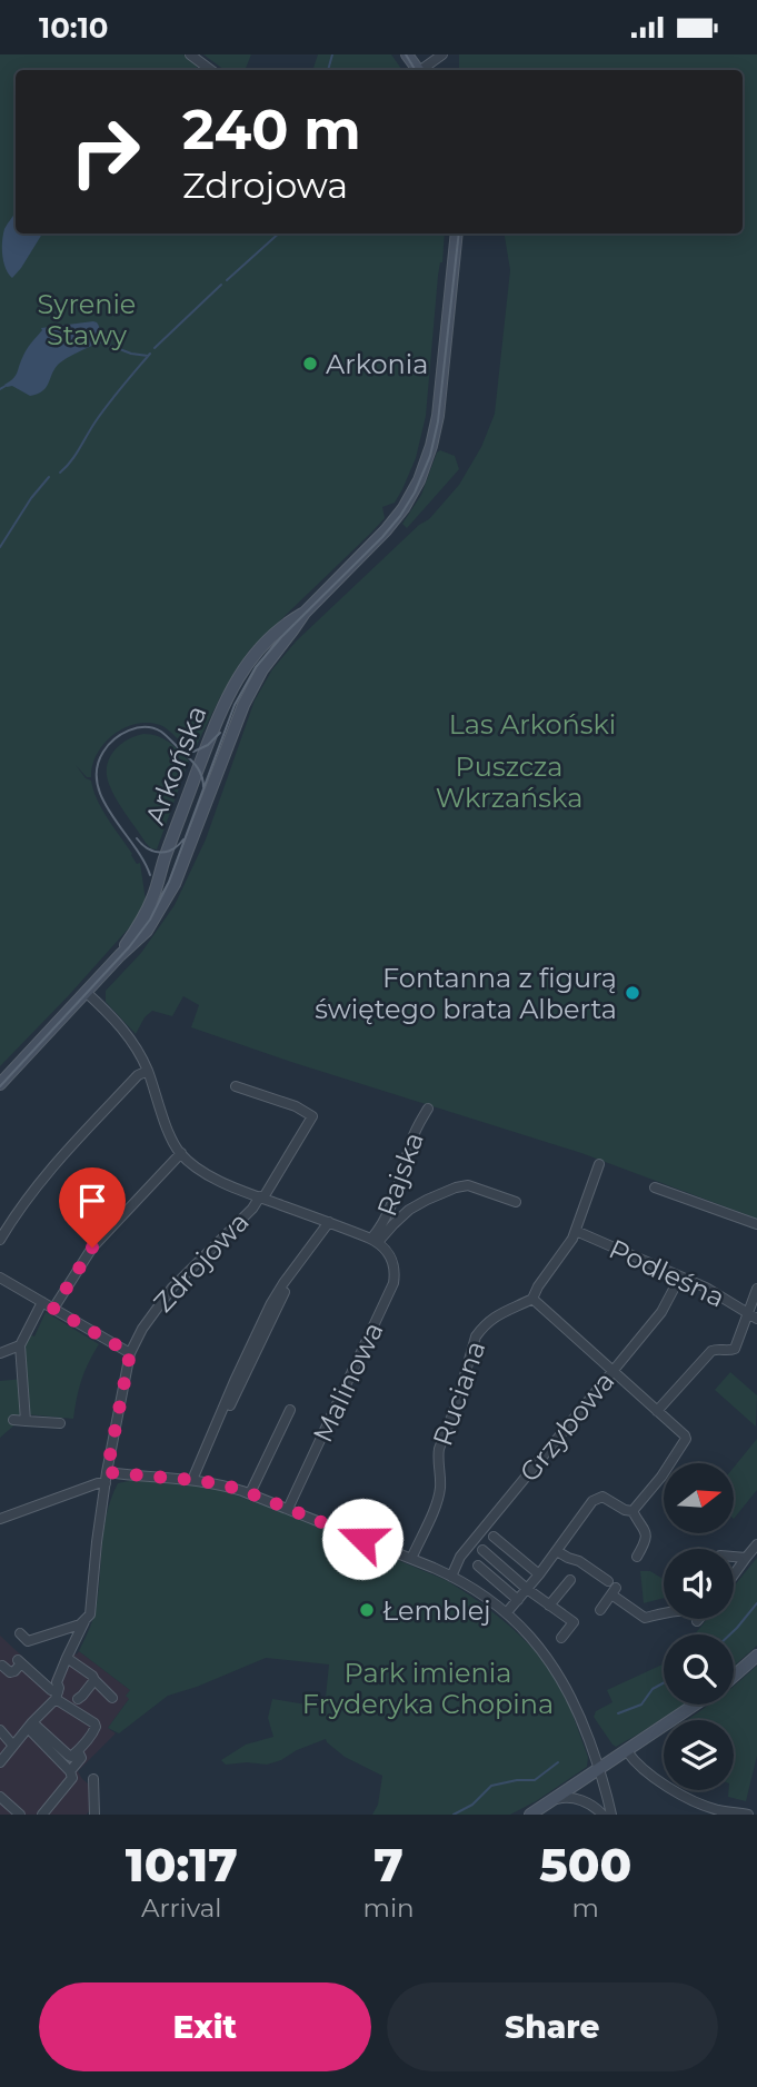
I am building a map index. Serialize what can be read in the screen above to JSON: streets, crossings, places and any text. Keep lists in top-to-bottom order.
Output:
{
  "streets": {
    "street": [
      "Arkońska",
      "Rajska",
      "Zdrojowa",
      "Podleśna",
      "Malinowa",
      "Ruciana",
      "Grzybowa"
    ]
  },
  "crossings": [
    ["Rajska", "Malinowa"],
    ["Podleśna", "Ruciana"],
    ["Podleśna", "Grzybowa"]
  ],
  "parks": [
    "Syrenie Stawy",
    "Las Arkoński",
    "Puszcza Wkrzańska",
    "Park imienia Fryderyka Chopina"
  ],
  "places": ["Arkonia", "Fontanna z figurą świętego brata Alberta", "Łemblej"],
  "north": "right",
  "page": {
    "status": "10:10",
    "turn": ["240 m", "Zdrojowa"],
    "eta": [
      "10:17",
      "Arrival",
      "7",
      "min",
      "500",
      "m"
    ],
    "buttons": ["Exit", "Share"]
  }
}
